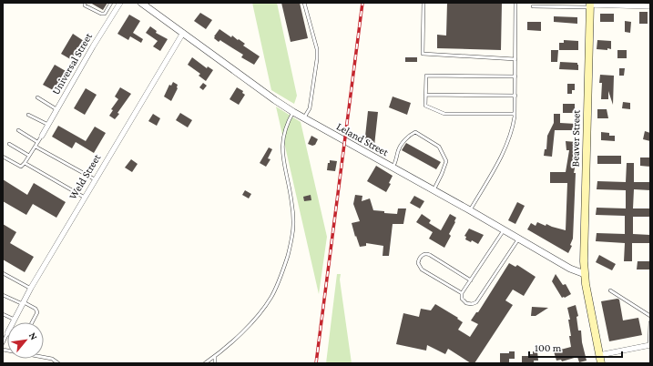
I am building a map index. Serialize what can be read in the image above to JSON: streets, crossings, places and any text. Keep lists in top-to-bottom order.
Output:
{
  "streets": {
    "main road": ["Beaver Street"],
    "street": ["Universal Street", "Leland Street", "Weld Street"]
  },
  "crossings": [
    ["Beaver Street", "Leland Street"],
    ["Leland Street", "Weld Street"]
  ],
  "scale_bar": "100 m",
  "north": "top right"
}
